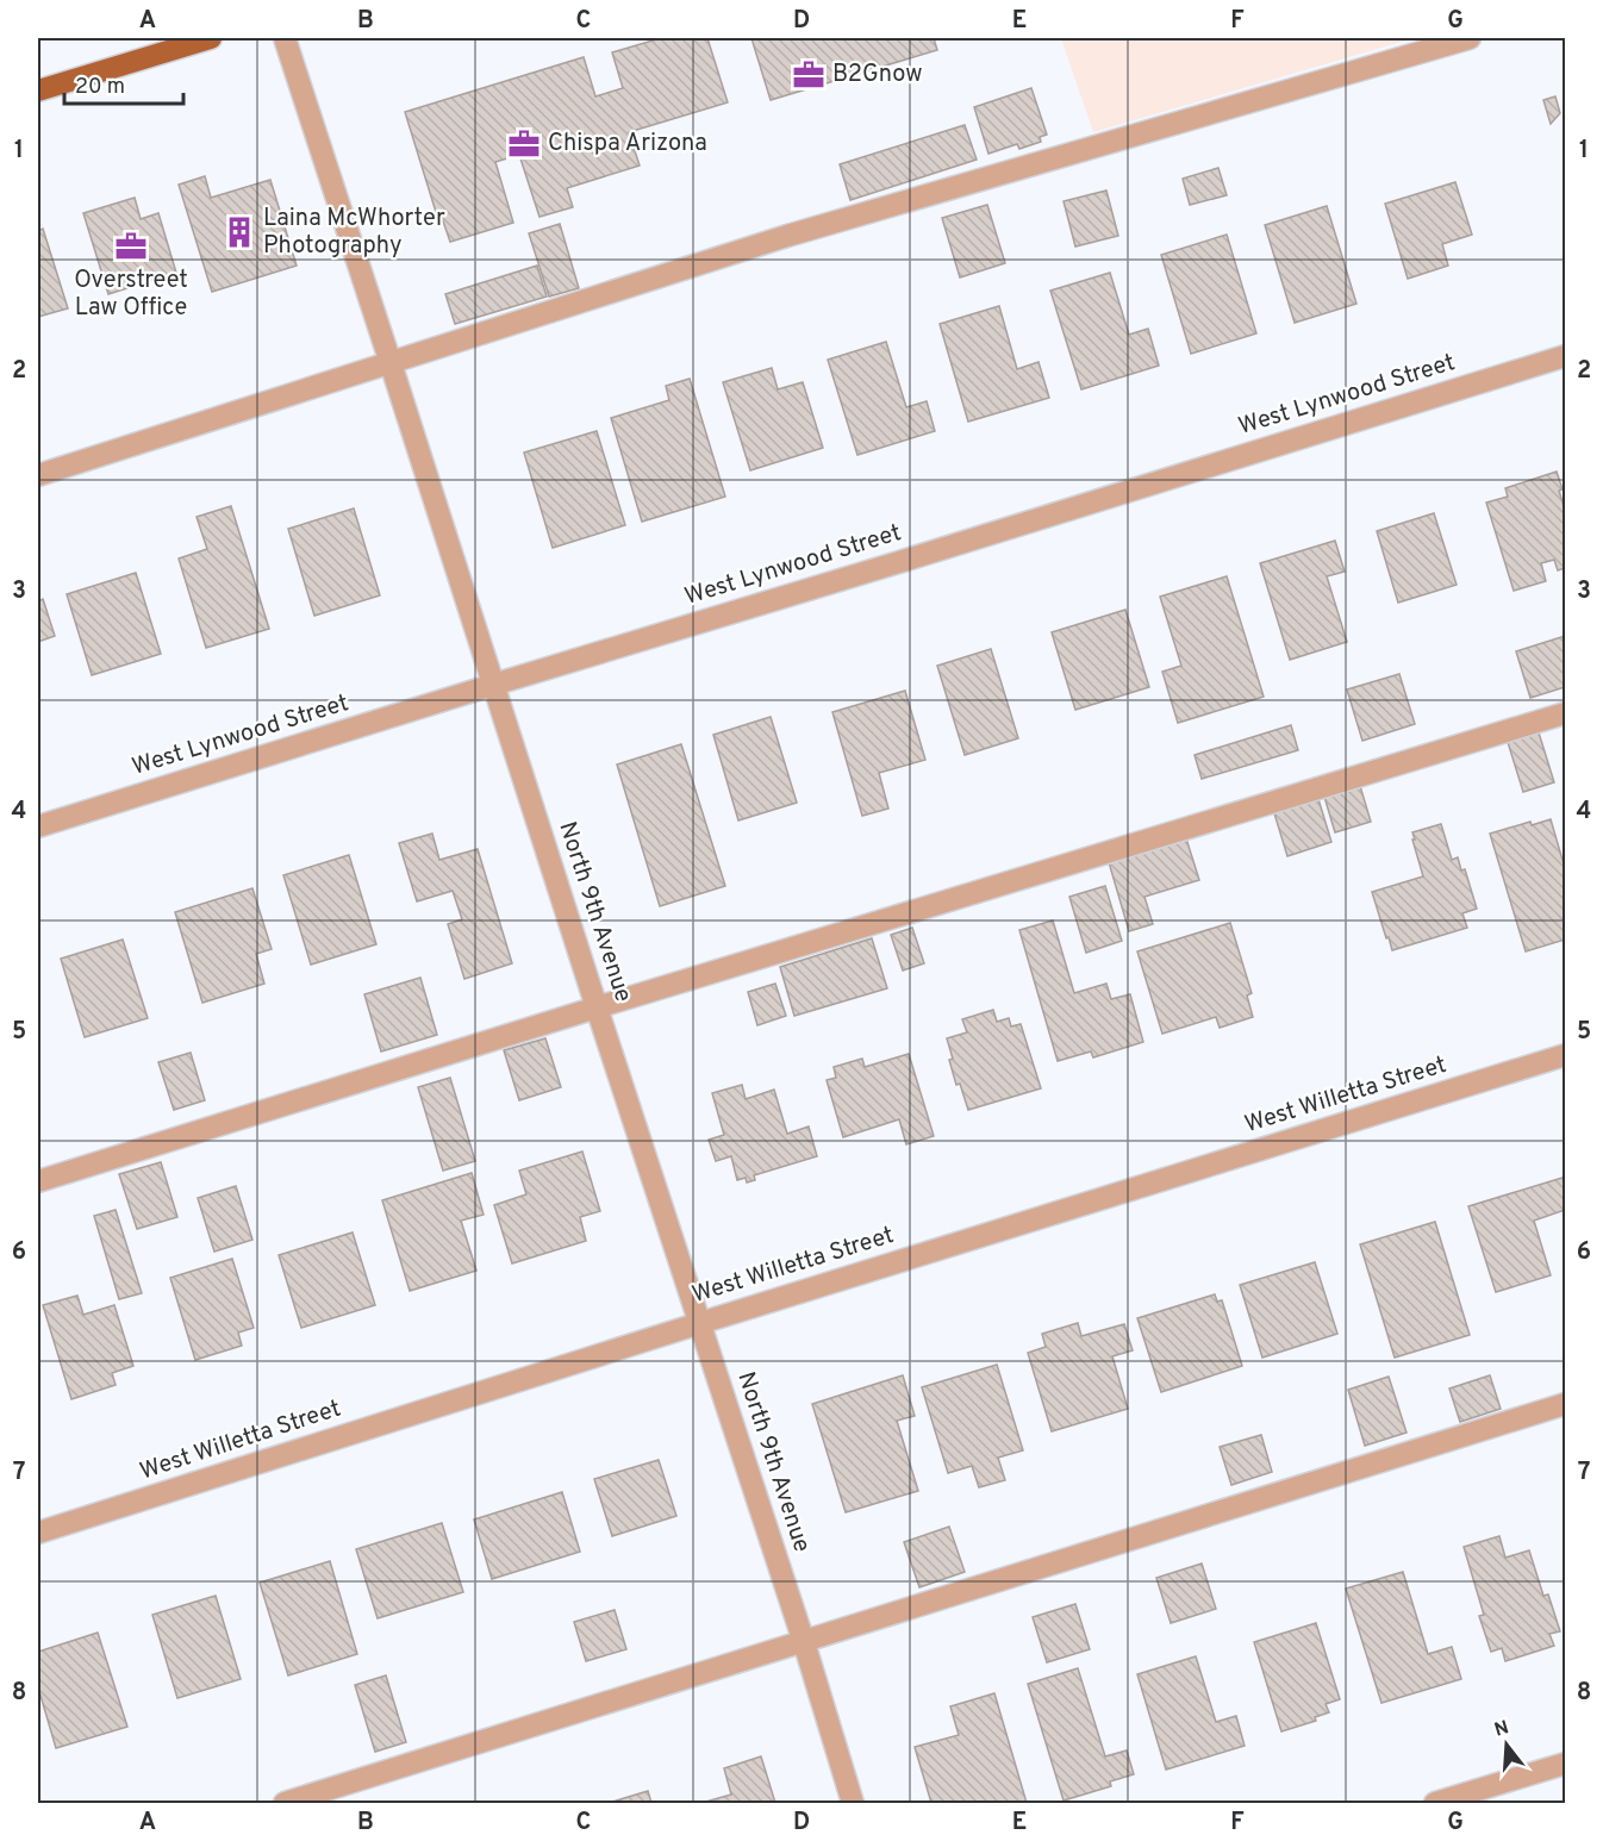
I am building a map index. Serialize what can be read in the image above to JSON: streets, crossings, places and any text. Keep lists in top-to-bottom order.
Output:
{
  "streets": {
    "street": ["West Lynwood Street", "North 9th Avenue", "West Willetta Street"]
  },
  "crossings": [
    ["West Lynwood Street", "North 9th Avenue"],
    ["North 9th Avenue", "West Willetta Street"]
  ],
  "places": {
    "office": ["B2Gnow", "Chispa Arizona", "Overstreet Law Office"],
    "building": ["Laina McWhorter Photography"]
  },
  "scale_bar": "20 m",
  "north": "top",
  "grid": {
    "columns": [
      "A",
      "B",
      "C",
      "D",
      "E",
      "F",
      "G"
    ],
    "rows": [
      "1",
      "2",
      "3",
      "4",
      "5",
      "6",
      "7",
      "8"
    ]
  }
}
